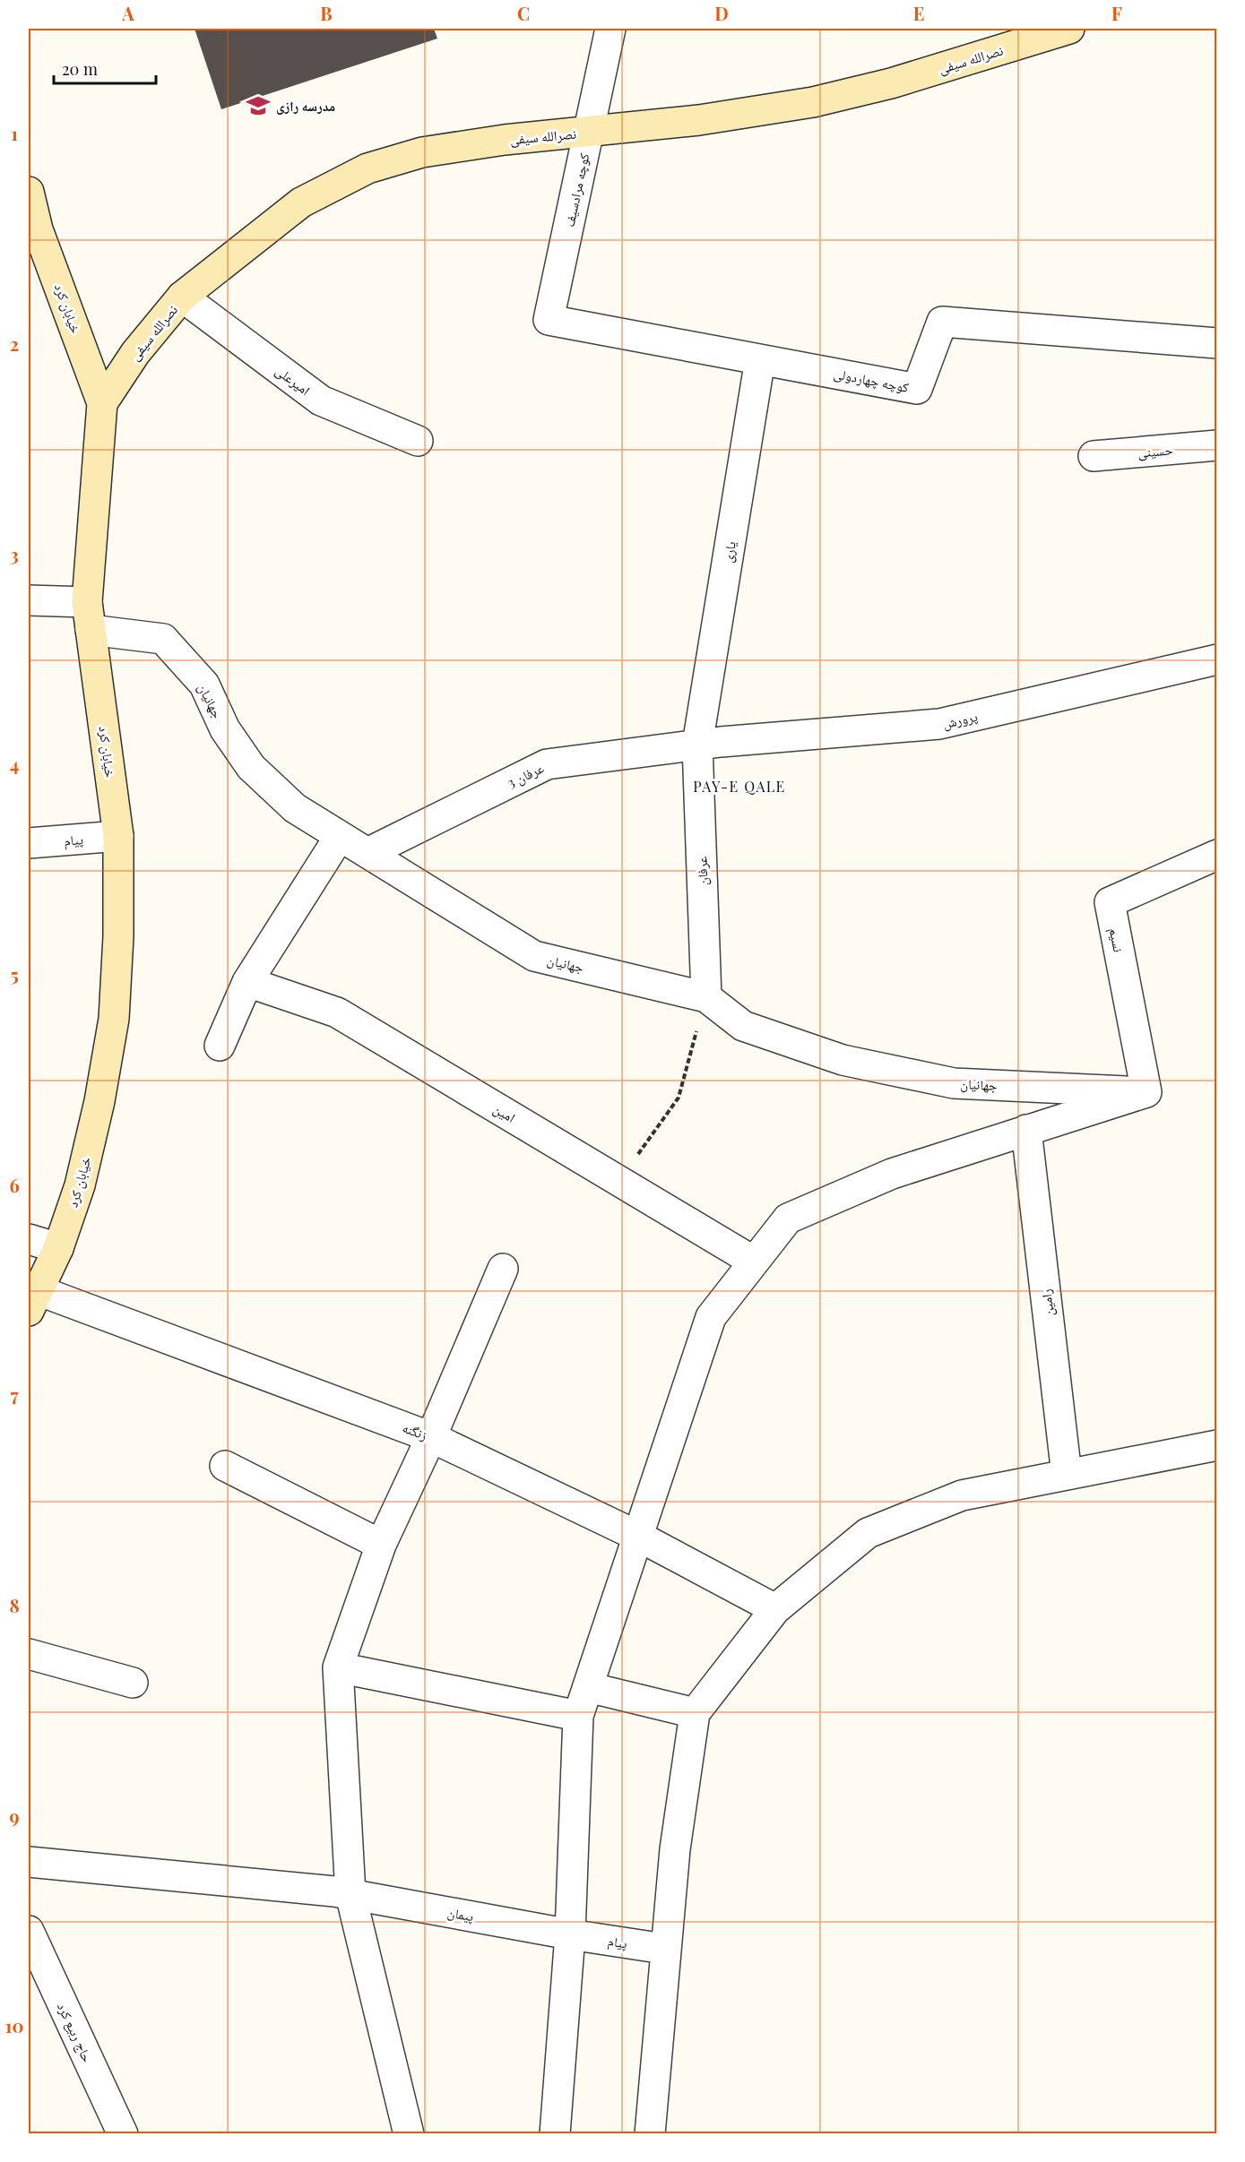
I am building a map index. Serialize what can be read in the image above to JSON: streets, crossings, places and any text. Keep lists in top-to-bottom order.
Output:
{
  "streets": {
    "street": [
      "نصرالله سیفی",
      "کوچه مرادسیف",
      "خیابان کرد",
      "امیرعلی",
      "کوچه چهاردولی",
      "حسینی",
      "یاری",
      "جهانیان",
      "پرورش",
      "عرفان 3",
      "پیام",
      "عرفان",
      "نسیم",
      "امین",
      "رامین",
      "زنگنه",
      "پیمان",
      "حاج ربیع کرد"
    ]
  },
  "crossings": [
    ["نصرالله سیفی", "کوچه مرادسیف"],
    ["نصرالله سیفی", "خیابان کرد"],
    ["نصرالله سیفی", "امیرعلی"],
    ["کوچه مرادسیف", "کوچه چهاردولی"],
    ["خیابان کرد", "جهانیان"],
    ["خیابان کرد", "پیام"],
    ["خیابان کرد", "زنگنه"],
    ["کوچه چهاردولی", "یاری"],
    ["یاری", "پرورش"],
    ["یاری", "عرفان 3"],
    ["یاری", "عرفان"],
    ["جهانیان", "عرفان 3"],
    ["جهانیان", "عرفان"],
    ["جهانیان", "نسیم"],
    ["پرورش", "عرفان 3"],
    ["پرورش", "عرفان"],
    ["عرفان 3", "عرفان"],
    ["پیام", "پیمان"]
  ],
  "districts": ["PAY-E QALE"],
  "places": {
    "school or university": ["مدرسه رازی"]
  },
  "scale_bar": "20 m",
  "grid": {
    "columns": [
      "A",
      "B",
      "C",
      "D",
      "E",
      "F"
    ],
    "rows": [
      "1",
      "2",
      "3",
      "4",
      "5",
      "6",
      "7",
      "8",
      "9",
      "10"
    ]
  }
}
